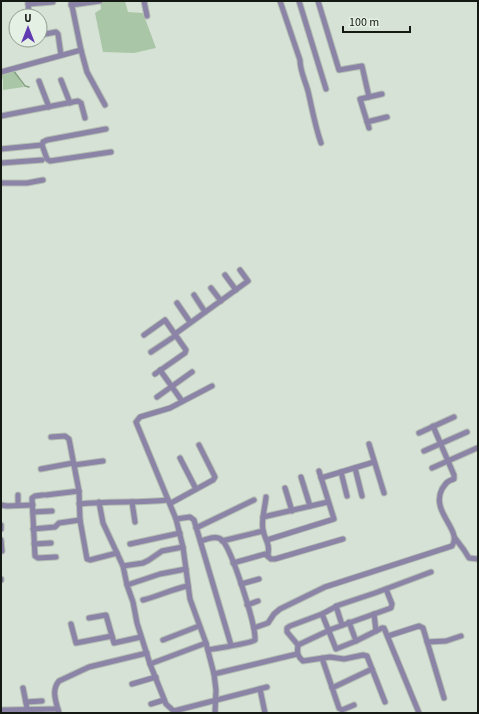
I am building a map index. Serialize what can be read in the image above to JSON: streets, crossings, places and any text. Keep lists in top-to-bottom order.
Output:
{
  "scale_bar": "100 m",
  "north": "top"
}
